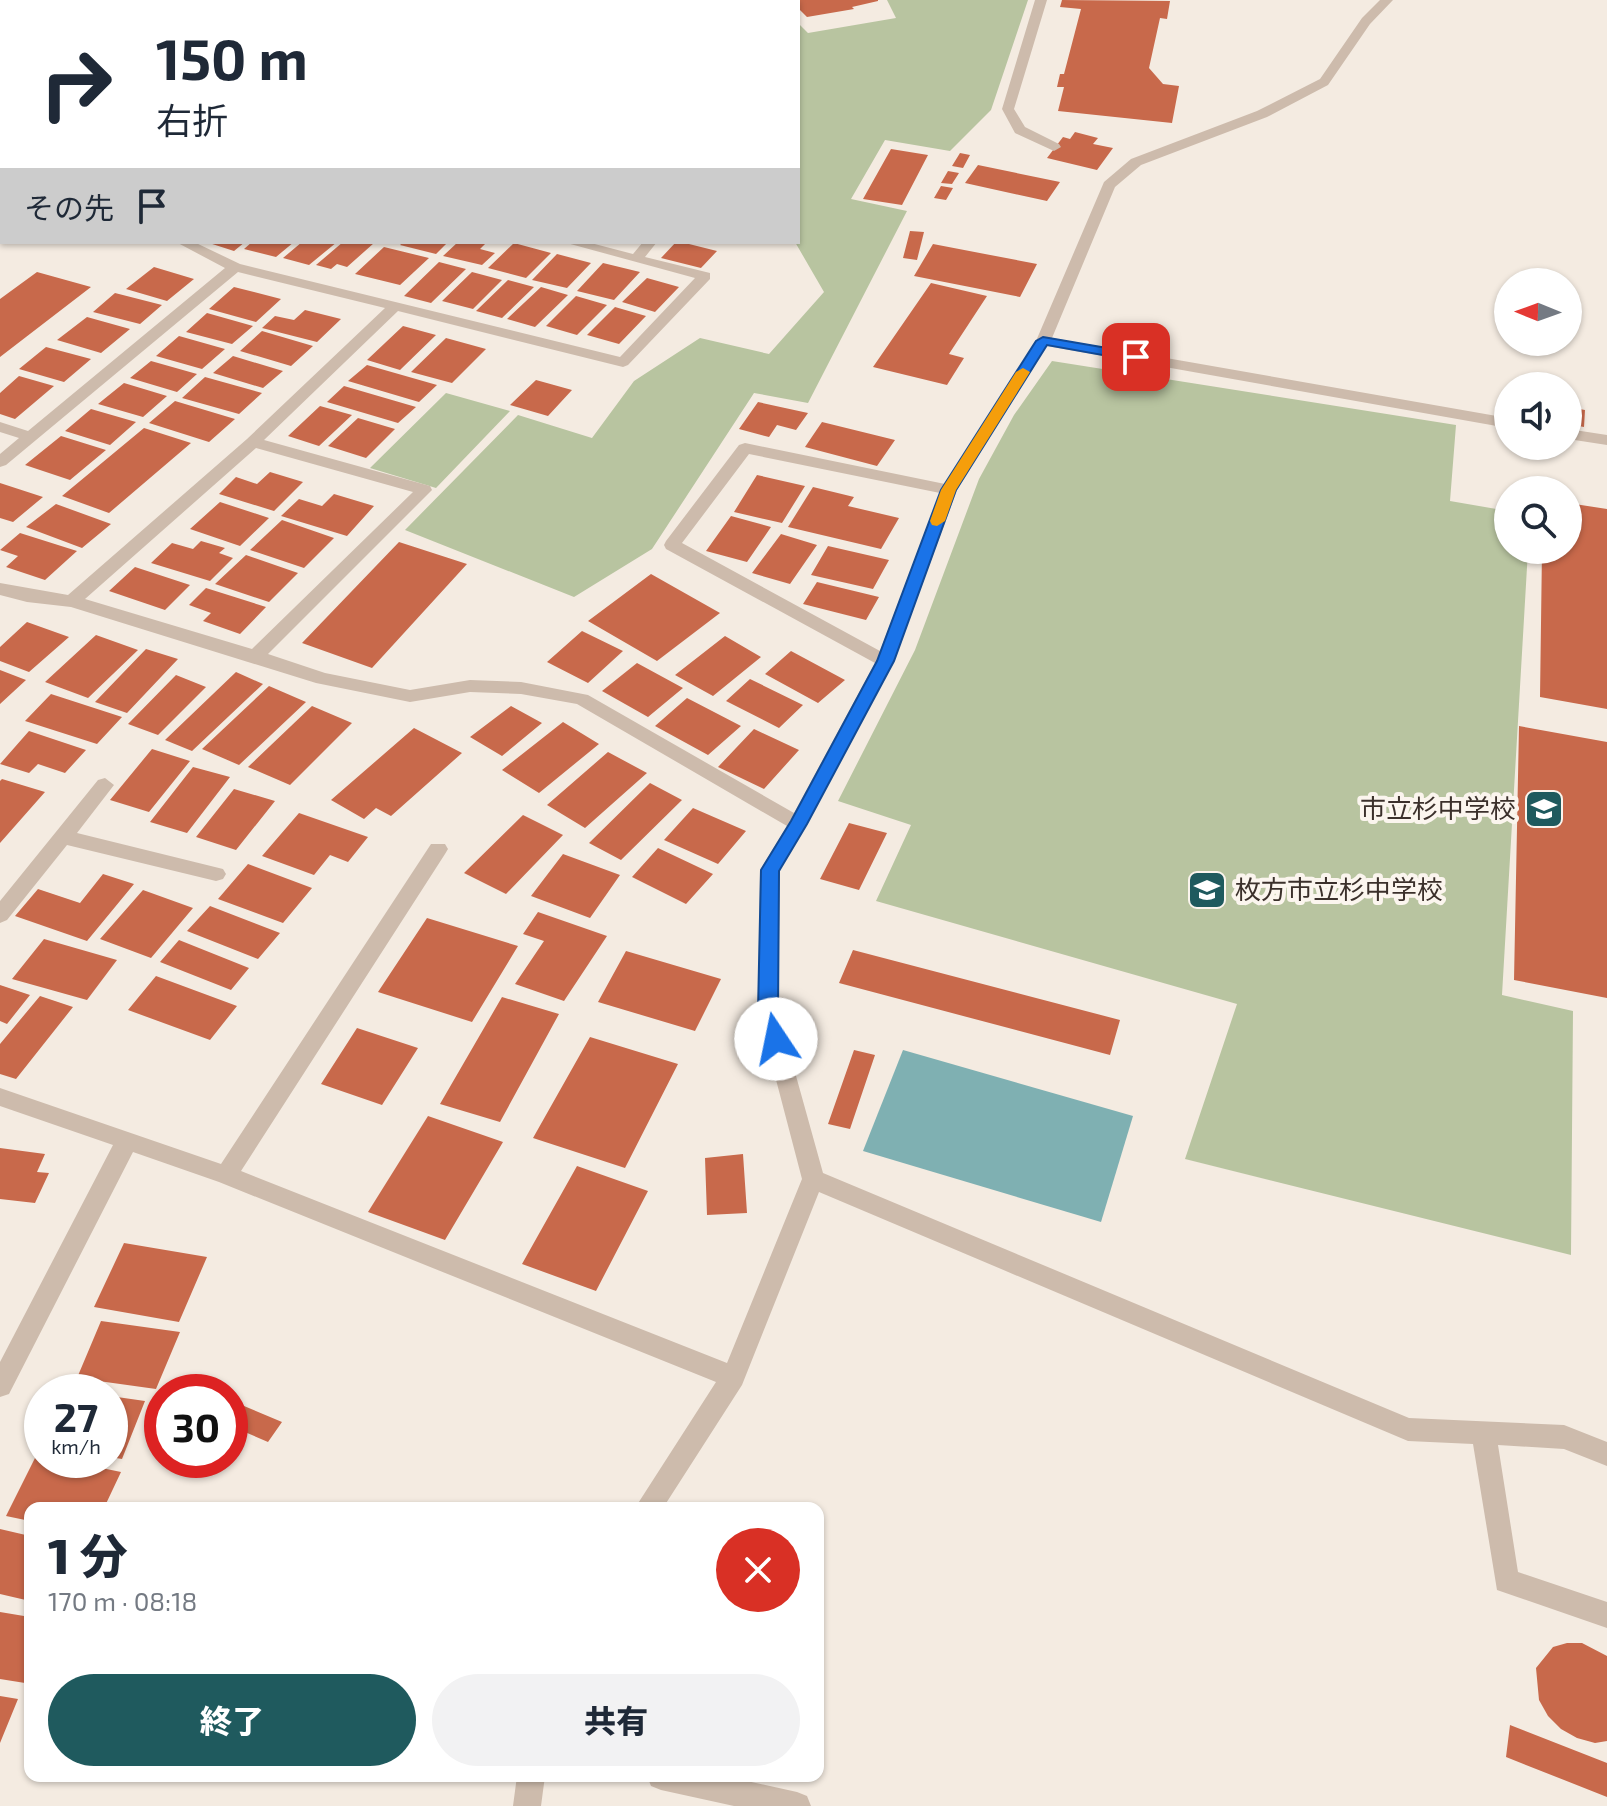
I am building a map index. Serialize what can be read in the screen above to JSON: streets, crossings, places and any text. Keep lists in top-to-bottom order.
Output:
{
  "places": {
    "school or university": ["市立杉中学校", "枚方市立杉中学校"]
  },
  "north": "left",
  "page": {
    "turn": ["150 m", "右折"],
    "then": "その先",
    "speed": "27 km/h",
    "limit": "30",
    "heading": ["1 分", "170 m · 08:18"],
    "buttons": ["終了", "共有"]
  }
}
